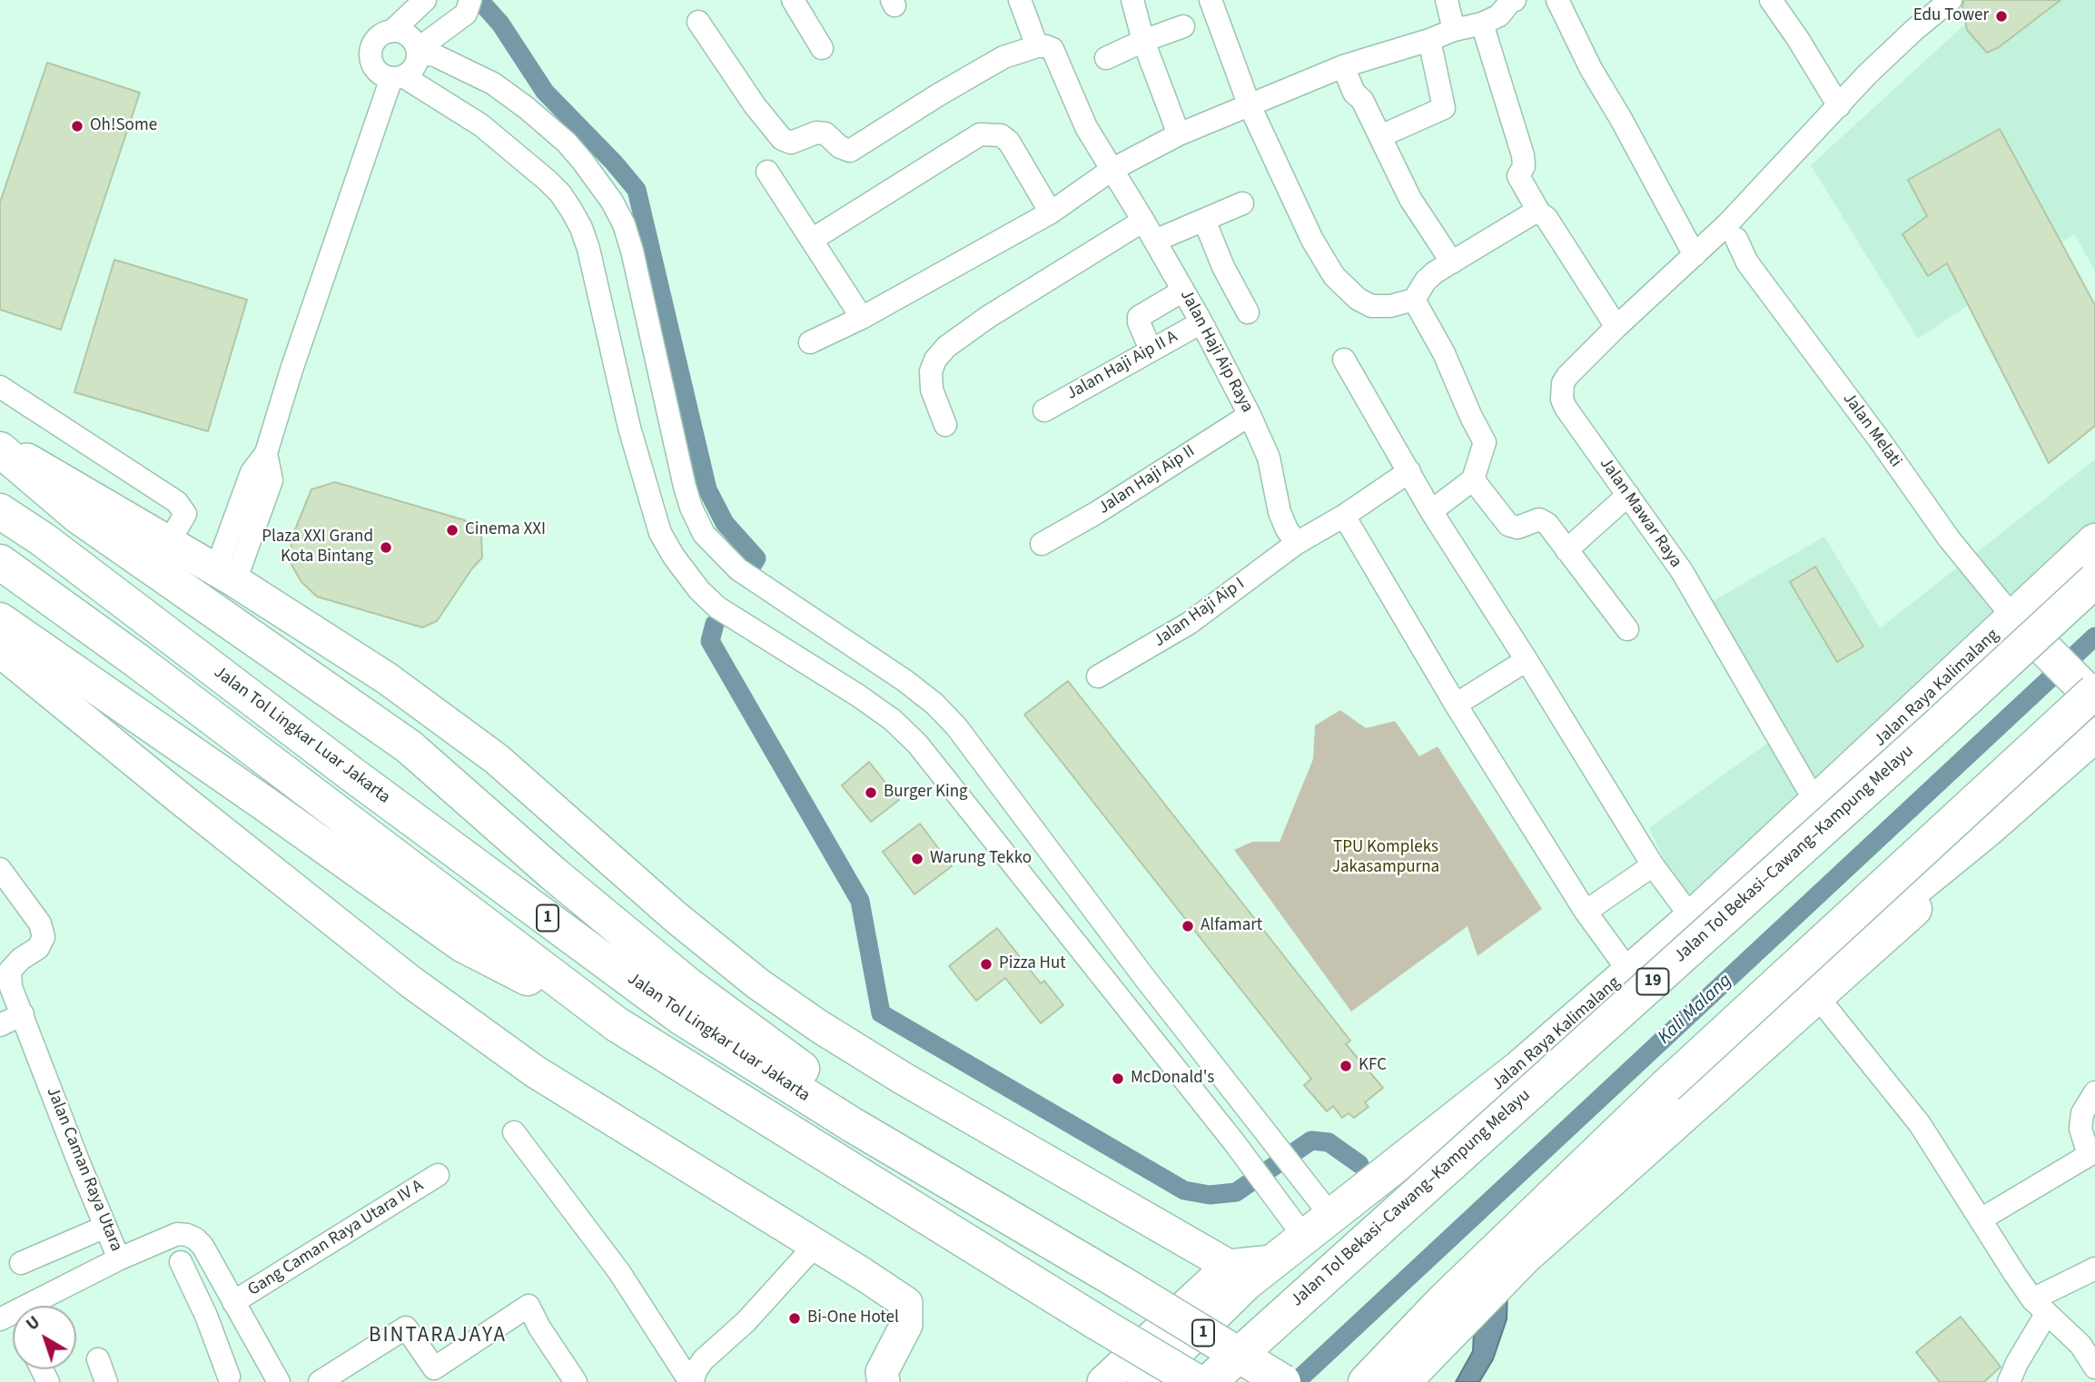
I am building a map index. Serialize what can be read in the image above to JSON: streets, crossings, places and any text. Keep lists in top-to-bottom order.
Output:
{
  "streets": {
    "main road": [
      "Jalan Raya Kalimalang",
      "Jalan Tol Lingkar Luar Jakarta",
      "Jalan Tol Bekasi–Cawang–Kampung Melayu",
      "1",
      "19"
    ],
    "street": [
      "Jalan Haji Aip Raya",
      "Jalan Haji Aip II A",
      "Jalan Melati",
      "Jalan Haji Aip II",
      "Jalan Mawar Raya",
      "Jalan Haji Aip I",
      "Jalan Caman Raya Utara",
      "Gang Caman Raya Utara IV A"
    ]
  },
  "crossings": [
    ["Jalan Haji Aip Raya", "Jalan Haji Aip II A"],
    ["Jalan Haji Aip Raya", "Jalan Haji Aip II"],
    ["Jalan Haji Aip Raya", "Jalan Haji Aip I"],
    ["Jalan Melati", "Jalan Raya Kalimalang"],
    ["Jalan Mawar Raya", "Jalan Raya Kalimalang"],
    ["Jalan Caman Raya Utara", "Gang Caman Raya Utara IV A"]
  ],
  "districts": ["BINTARAJAYA"],
  "water": ["Kali Malang"],
  "parks": ["TPU Kompleks Jakasampurna"],
  "places": [
    "Edu Tower",
    "Oh!Some",
    "Cinema XXI",
    "Plaza XXI Grand Kota Bintang",
    "Burger King",
    "Warung Tekko",
    "Alfamart",
    "Pizza Hut",
    "KFC",
    "McDonald's",
    "Bi-One Hotel"
  ],
  "north": "top left"
}
